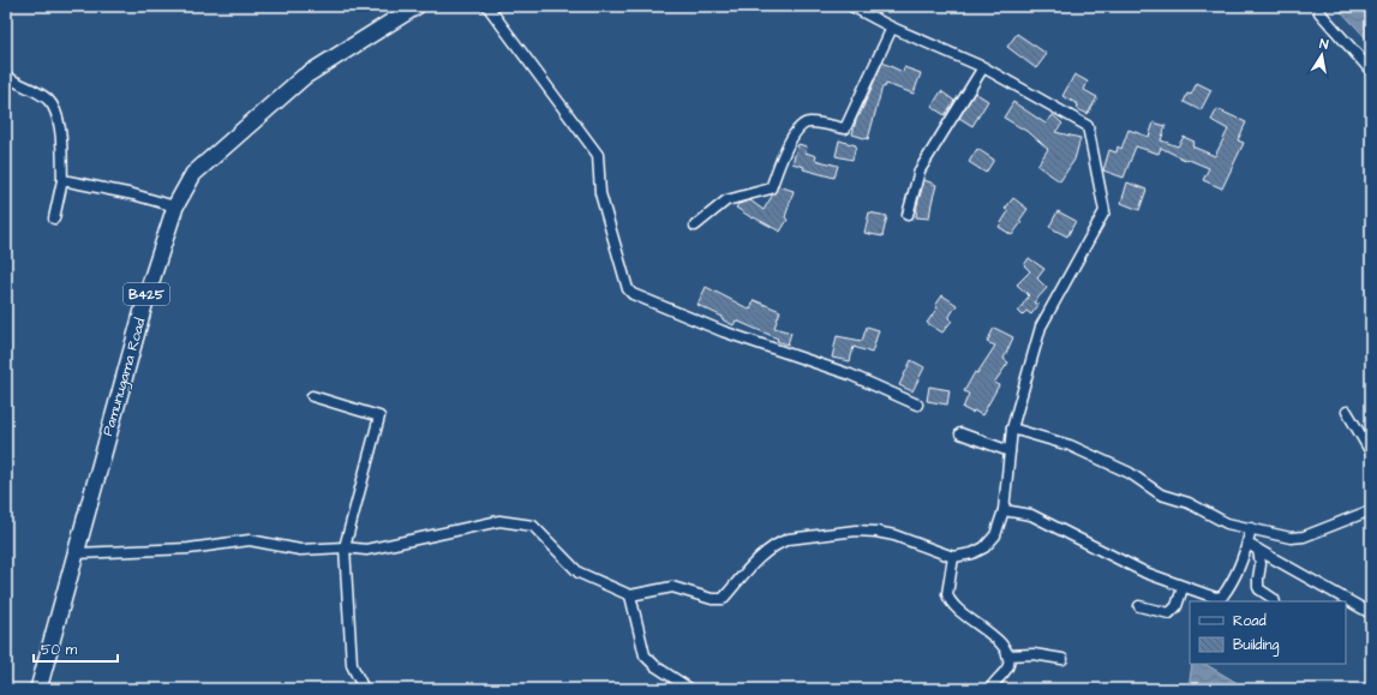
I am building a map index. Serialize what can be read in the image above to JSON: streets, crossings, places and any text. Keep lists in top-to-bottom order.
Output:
{
  "streets": {
    "main road": ["B425", "Pamunugama Road"]
  },
  "legend": ["Road", "Building"],
  "scale_bar": "50 m",
  "north": "top"
}
